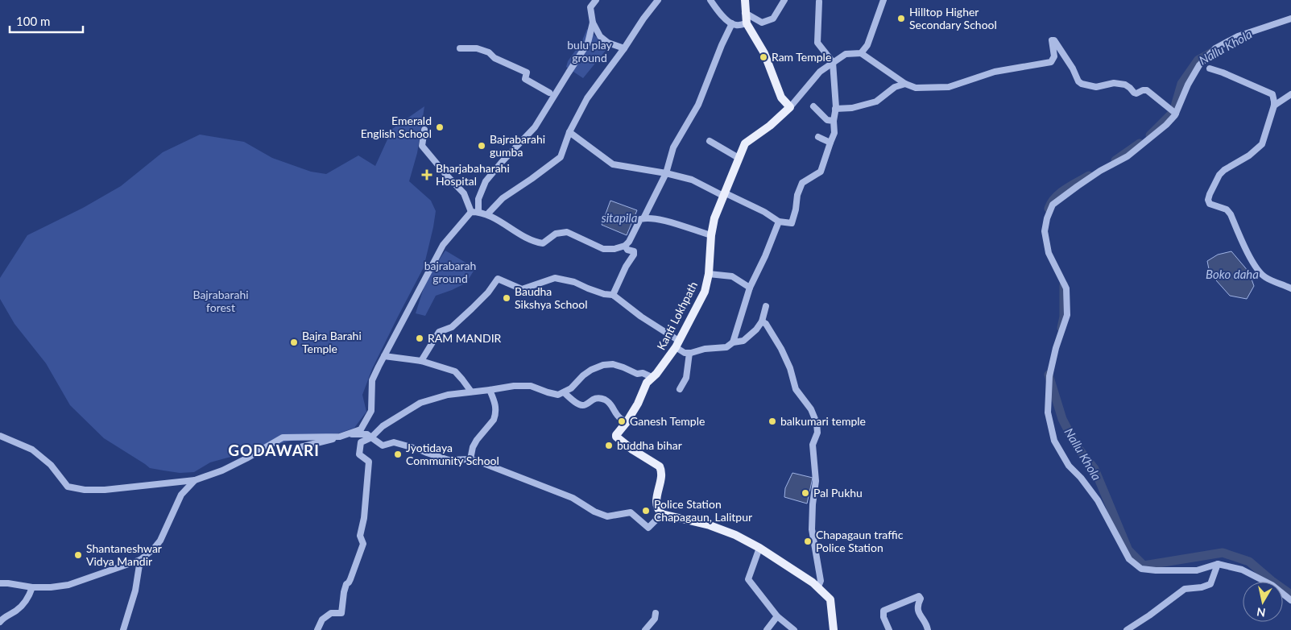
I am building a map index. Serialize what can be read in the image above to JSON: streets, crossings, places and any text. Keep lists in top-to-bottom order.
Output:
{
  "streets": {
    "main road": ["Kanti Lokhpath"]
  },
  "districts": ["GODAWARI"],
  "water": ["Nallu Khola", "sitapila", "Boko daha"],
  "parks": ["bulu play ground", "bajrabarah ground", "Bajrabarahi forest"],
  "places": {
    "other": [
      "Hilltop Higher Secondary School",
      "Ram Temple",
      "Emerald English School",
      "Bajrabarahi gumba",
      "Baudha Sikshya School",
      "RAM MANDIR",
      "Bajra Barahi Temple",
      "Ganesh Temple",
      "balkumari temple",
      "buddha bihar",
      "Jyotidaya Community School",
      "Pal Pukhu",
      "Police Station Chapagaun, Lalitpur",
      "Chapagaun traffic Police Station",
      "Shantaneshwar Vidya Mandir"
    ],
    "health": ["Bharjabaharahi Hospital"]
  },
  "scale_bar": "100 m",
  "north": "bottom"
}
